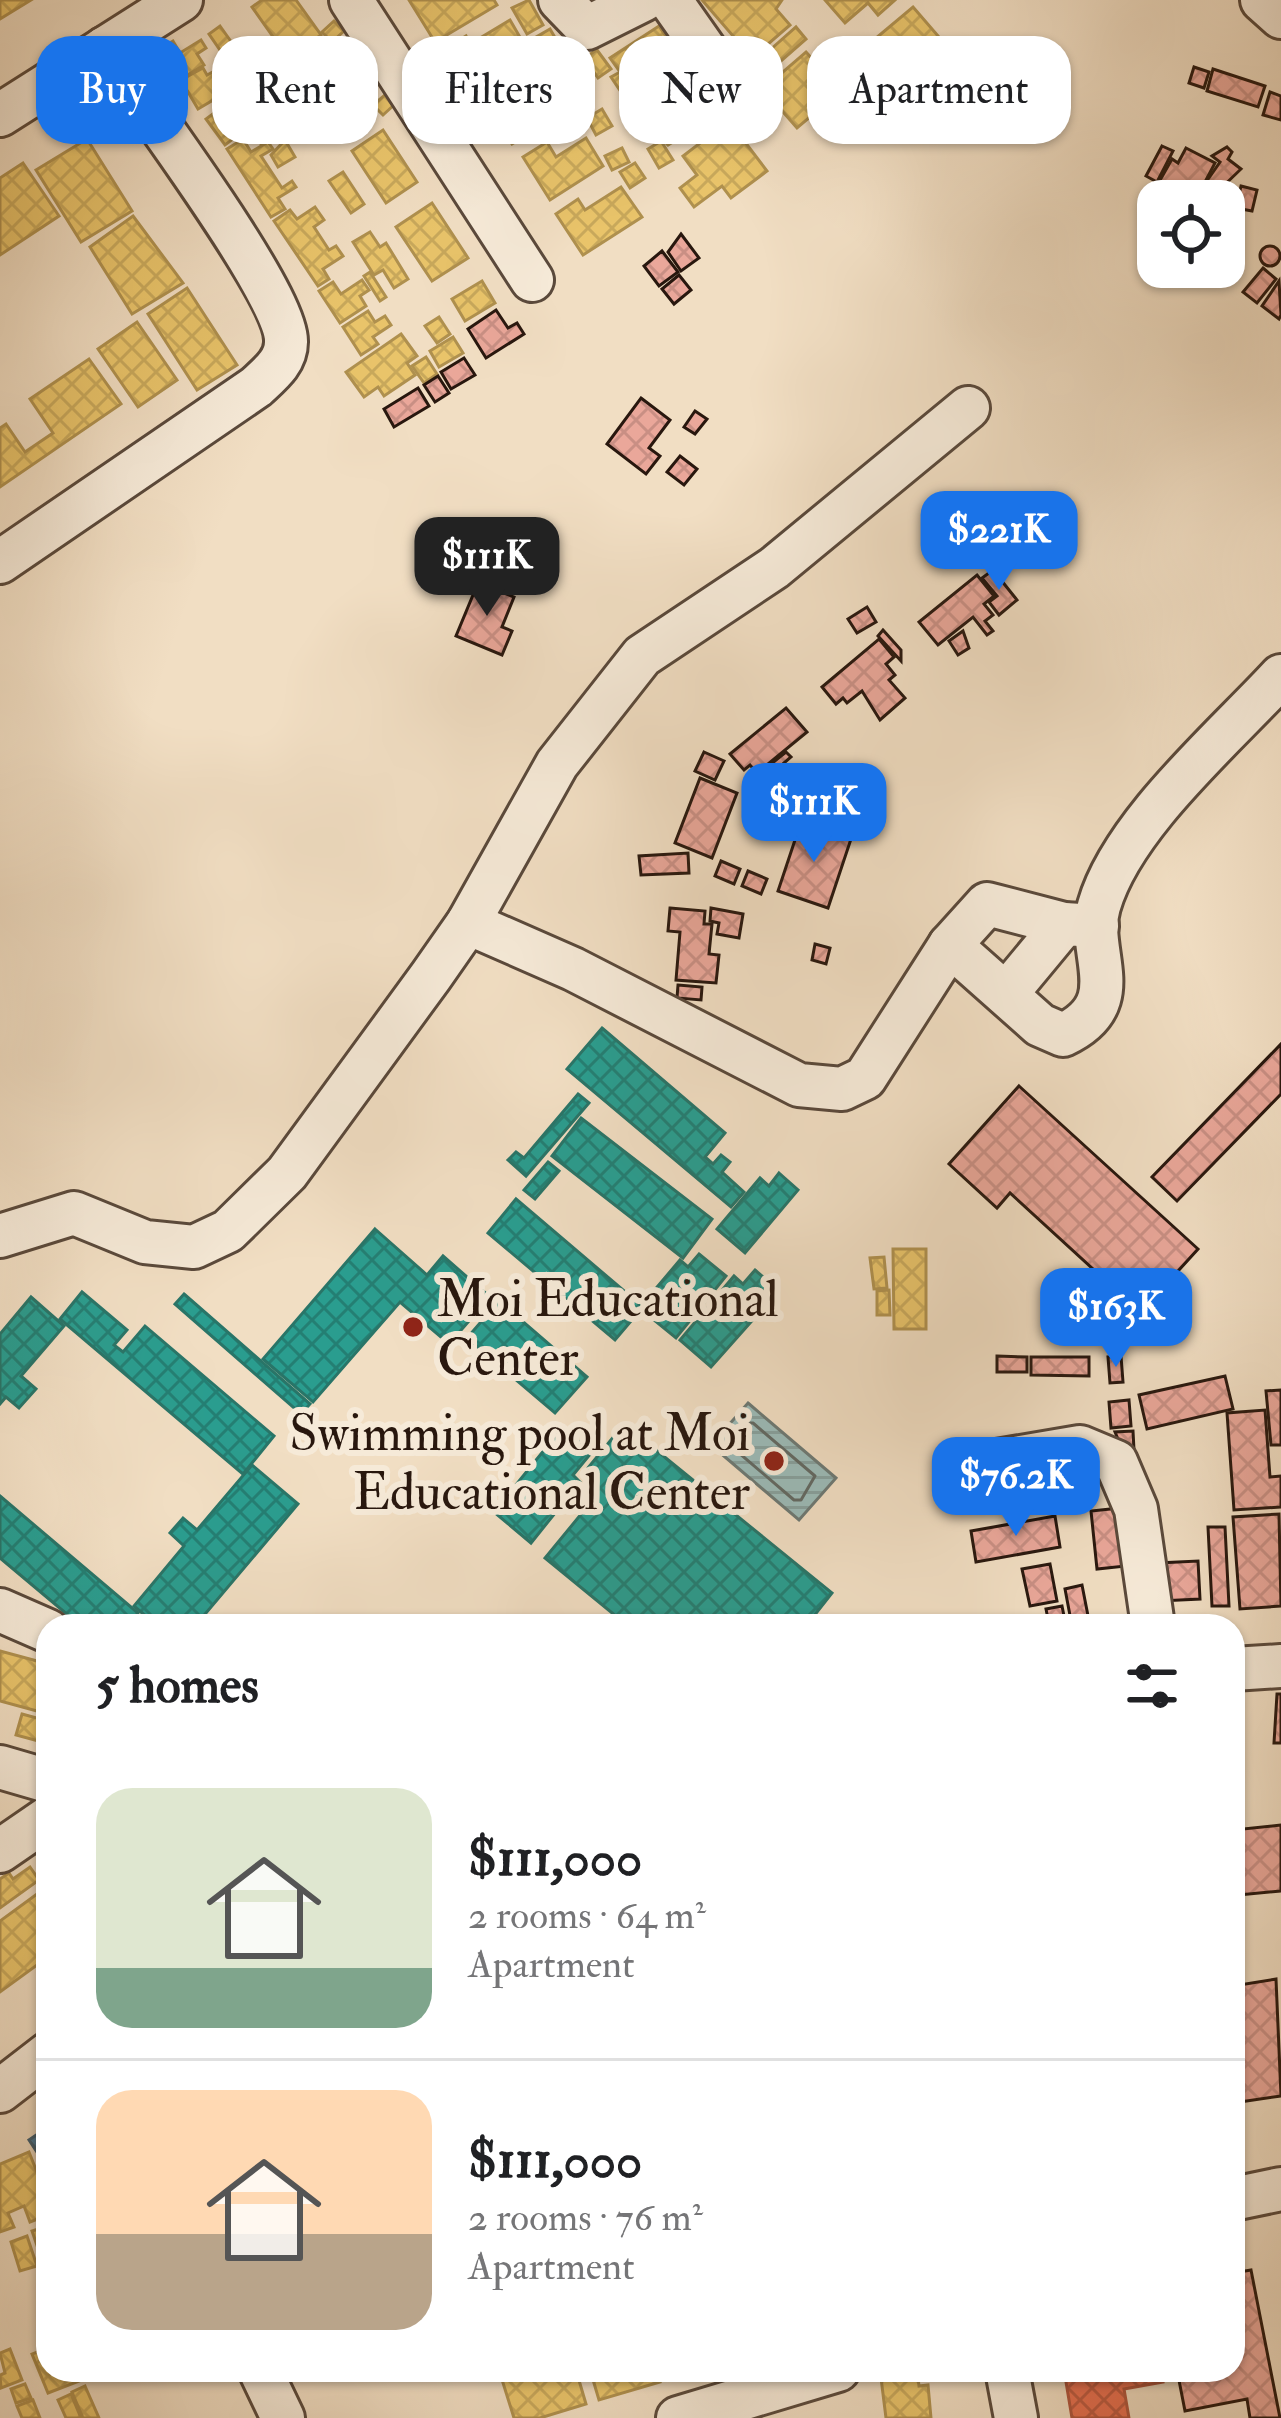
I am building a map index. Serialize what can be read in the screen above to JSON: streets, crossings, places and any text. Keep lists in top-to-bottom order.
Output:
{
  "places": ["Moi Educational Center", "Swimming pool at Moi Educational Center"],
  "page": {
    "chip": [
      "Buy",
      "Rent",
      "Filters",
      "New",
      "Apartment"
    ],
    "price": [
      "$221K",
      "$111K",
      "$111K",
      "$163K",
      "$76.2K"
    ],
    "heading": "5 homes",
    "list": [
      {
        "name": "$111,000",
        "note": "2 rooms · 64 m² · Apartment"
      },
      {
        "name": "$111,000",
        "note": "2 rooms · 76 m² · Apartment"
      }
    ]
  }
}
